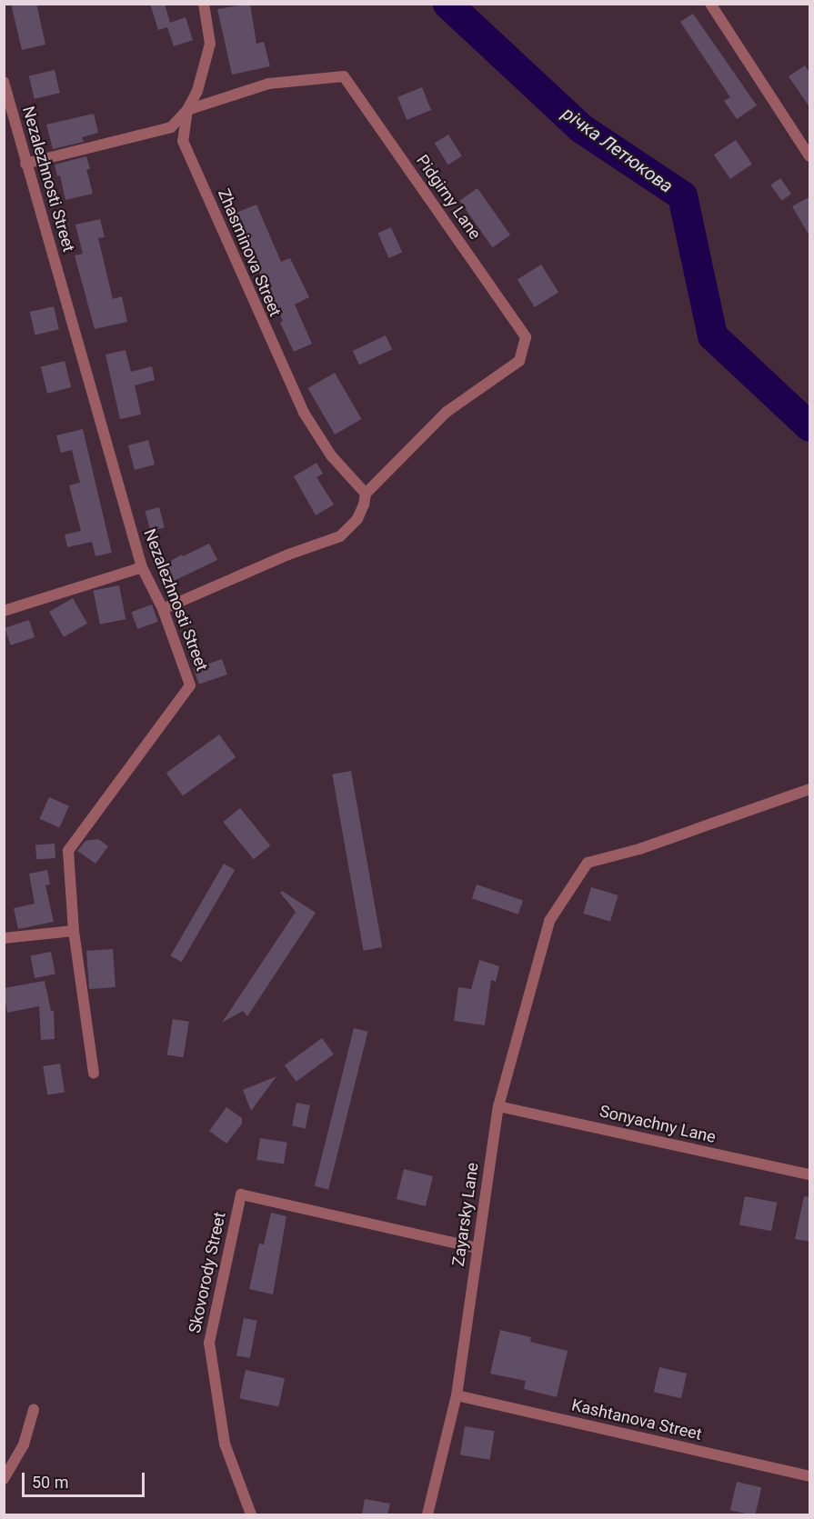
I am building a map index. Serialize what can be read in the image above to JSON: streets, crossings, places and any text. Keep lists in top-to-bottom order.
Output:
{
  "streets": {
    "street": [
      "Nezalezhnosti Street",
      "Pidgirny Lane",
      "Zhasminova Street",
      "Sonyachny Lane",
      "Zayarsky Lane",
      "Skovorody Street",
      "Kashtanova Street"
    ]
  },
  "crossings": [
    ["Pidgirny Lane", "Zhasminova Street"],
    ["Sonyachny Lane", "Zayarsky Lane"],
    ["Zayarsky Lane", "Skovorody Street"],
    ["Zayarsky Lane", "Kashtanova Street"]
  ],
  "water": ["річка Летюкова"],
  "scale_bar": "50 m"
}
